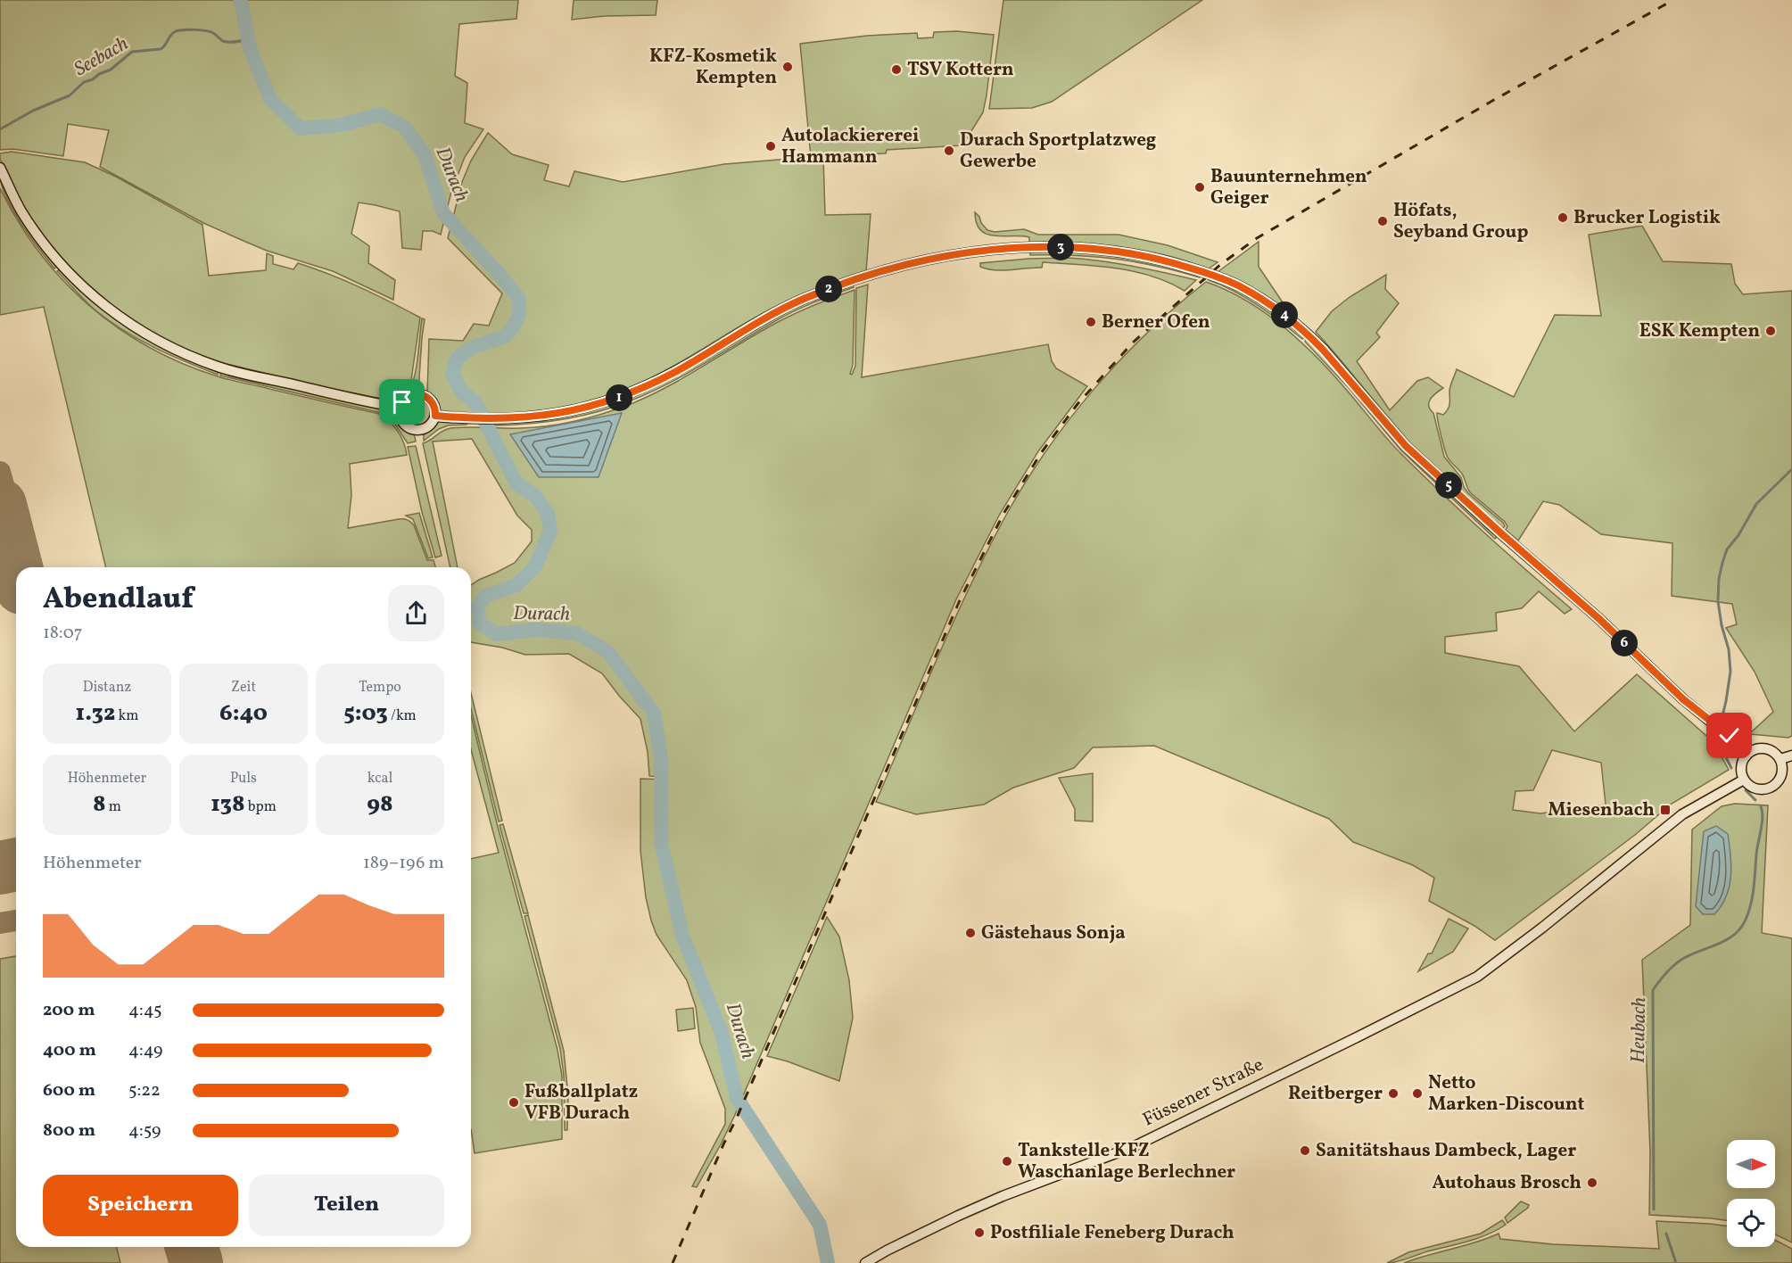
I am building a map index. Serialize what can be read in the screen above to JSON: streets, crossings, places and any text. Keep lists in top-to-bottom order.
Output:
{
  "streets": {
    "street": ["Füssener Straße"]
  },
  "water": ["Seebach", "Durach", "Heubach"],
  "places": {
    "other": [
      "KFZ-Kosmetik Kempten",
      "TSV Kottern",
      "Autolackiererei Hammann",
      "Durach Sportplatzweg Gewerbe",
      "Bauunternehmen Geiger",
      "Brucker Logistik",
      "Höfats, Seyband Group",
      "Berner Ofen",
      "ESK Kempten",
      "Gästehaus Sonja",
      "Reitberger",
      "Netto Marken-Discount",
      "Fußballplatz VFB Durach",
      "Sanitätshaus Dambeck, Lager",
      "Tankstelle KFZ Waschanlage Berlechner",
      "Autohaus Brosch",
      "Postfiliale Feneberg Durach"
    ],
    "transit": ["Miesenbach"]
  },
  "north": "right",
  "page": {
    "pins": [
      "3",
      "2",
      "4",
      "1",
      "5",
      "6"
    ],
    "heading": ["Abendlauf", "18:07"],
    "stats": [
      ["Distanz", "1.32 km"],
      ["Zeit", "6:40"],
      ["Tempo", "5:03 /km"],
      ["Höhenmeter", "8 m"],
      ["Puls", "138 bpm"],
      ["kcal", "98"]
    ],
    "chart": ["Höhenmeter", "189–196 m"],
    "list": [
      {
        "name": "200 m",
        "note": "4:45"
      },
      {
        "name": "400 m",
        "note": "4:49"
      },
      {
        "name": "600 m",
        "note": "5:22"
      },
      {
        "name": "800 m",
        "note": "4:59"
      }
    ],
    "buttons": ["Speichern", "Teilen"]
  }
}
